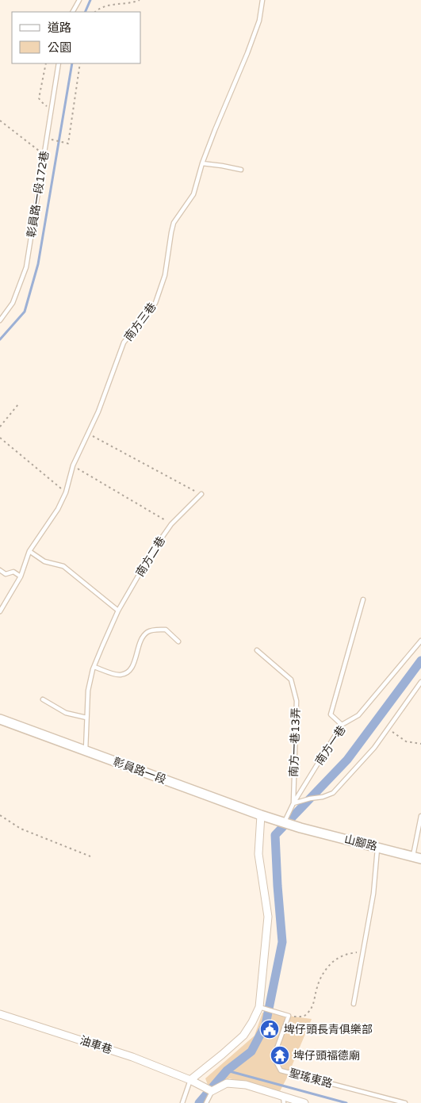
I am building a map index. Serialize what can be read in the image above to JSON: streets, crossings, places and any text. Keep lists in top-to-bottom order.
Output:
{
  "streets": {
    "main road": ["彰員路一段", "山腳路"],
    "street": ["油車巷"],
    "lane": [
      "彰員路一段172巷",
      "南方三巷",
      "南方二巷",
      "南方一巷13弄",
      "南方一巷",
      "聖瑤東路"
    ]
  },
  "crossings": [
    ["南方二巷", "彰員路一段"],
    ["南方一巷13弄", "南方一巷"],
    ["南方一巷", "彰員路一段"],
    ["南方一巷", "山腳路"],
    ["彰員路一段", "山腳路"]
  ],
  "places": {
    "public building": ["埤仔頭長青俱樂部"],
    "temple": ["埤仔頭福德廟"]
  },
  "legend": ["道路", "公園"]
}
